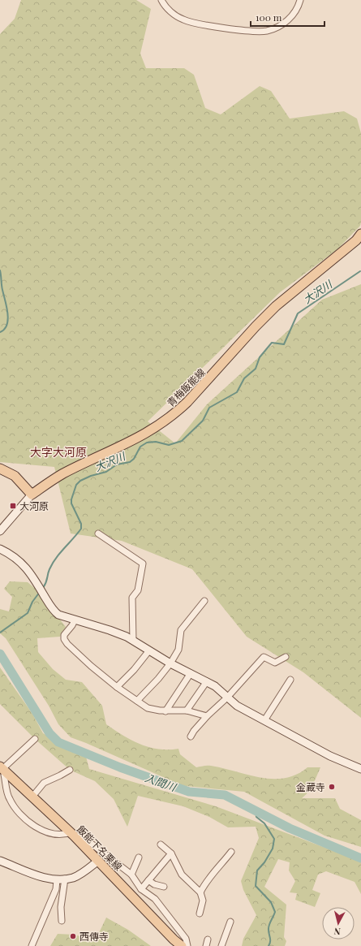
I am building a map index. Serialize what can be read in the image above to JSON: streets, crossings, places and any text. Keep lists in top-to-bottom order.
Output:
{
  "streets": {
    "main road": ["青梅飯能線", "飯能下名栗線"]
  },
  "districts": ["大字大河原"],
  "water": ["大沢川", "入間川"],
  "places": {
    "transit": ["大河原"],
    "other": ["金蔵寺", "西傳寺"]
  },
  "scale_bar": "100 m",
  "north": "bottom"
}
